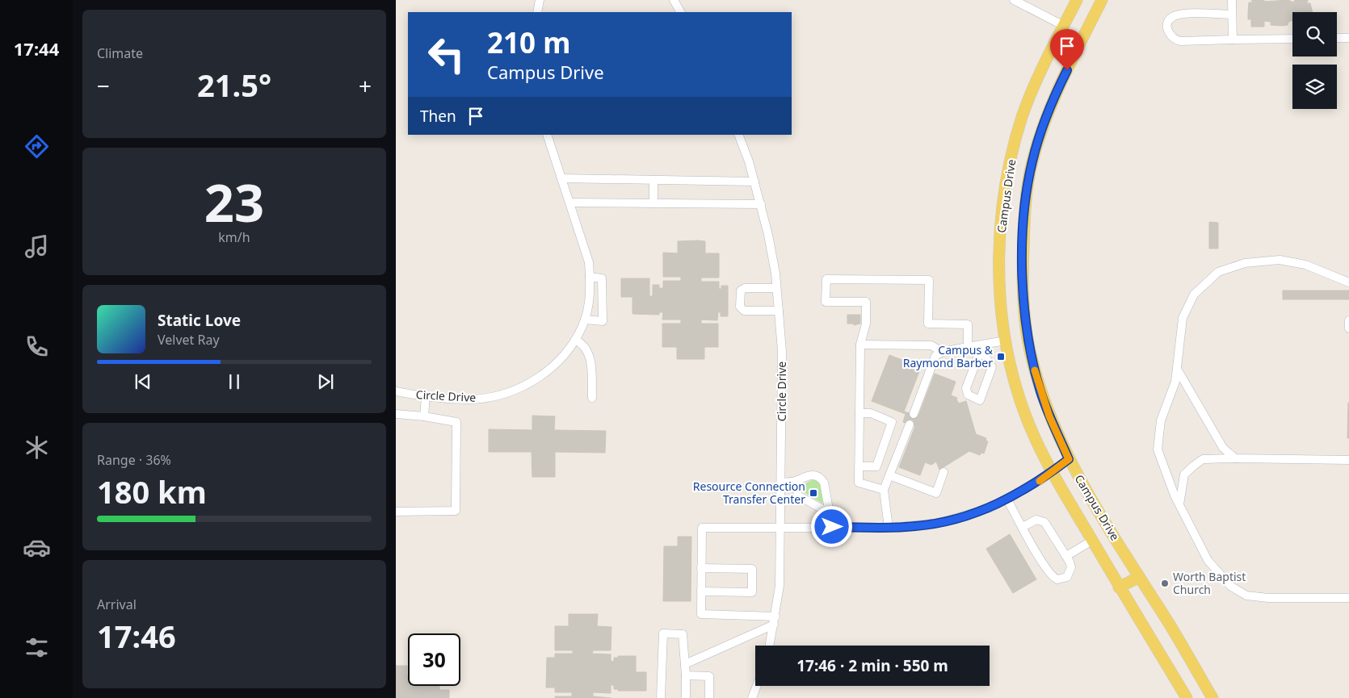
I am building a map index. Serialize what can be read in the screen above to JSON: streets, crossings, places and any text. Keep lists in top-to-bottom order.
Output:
{
  "streets": {
    "main road": ["Campus Drive"],
    "street": ["Circle Drive"]
  },
  "places": {
    "transit": ["Campus & Raymond Barber", "Resource Connection Transfer Center"],
    "other": ["Worth Baptist Church"]
  },
  "page": {
    "tabs": "17:44",
    "tile": [
      "Climate",
      ["23", "km/h"],
      ["Range · 36%", "180 km"],
      ["Arrival", "17:46"]
    ],
    "turn": ["210 m", "Campus Drive"],
    "heat": ["−", "21.5°", "+"],
    "then": "Then",
    "song": ["Static Love", "Velvet Ray"],
    "limit": "30",
    "trip": "17:46 · 2 min · 550 m"
  }
}
